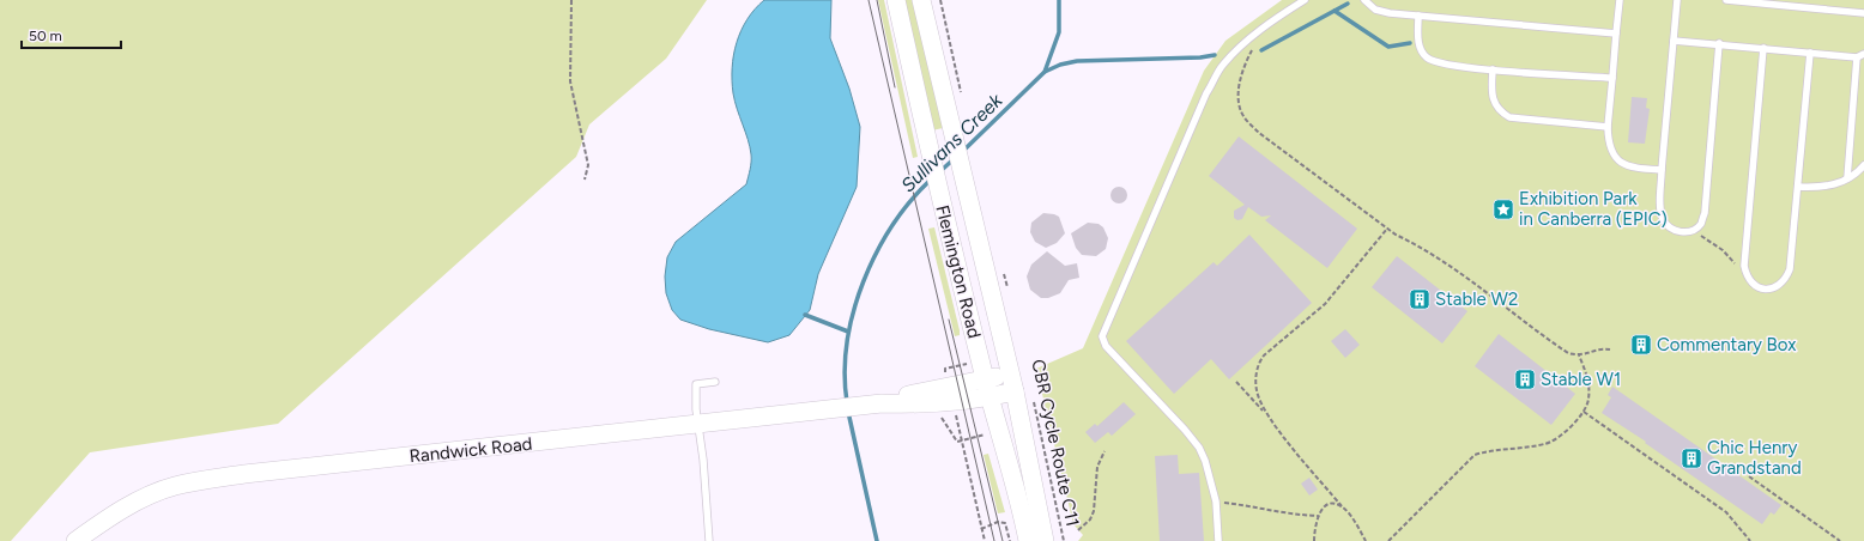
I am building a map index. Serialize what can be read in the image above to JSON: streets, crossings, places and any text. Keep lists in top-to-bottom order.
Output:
{
  "streets": {
    "main road": ["Flemington Road", "Randwick Road"],
    "path": ["CBR Cycle Route C11"]
  },
  "crossings": [
    ["Flemington Road", "Randwick Road"]
  ],
  "water": ["Sullivans Creek"],
  "places": {
    "place": ["Exhibition Park in Canberra (EPIC)"],
    "building": [
      "Stable W2",
      "Commentary Box",
      "Stable W1",
      "Chic Henry Grandstand"
    ]
  },
  "scale_bar": "50 m"
}
